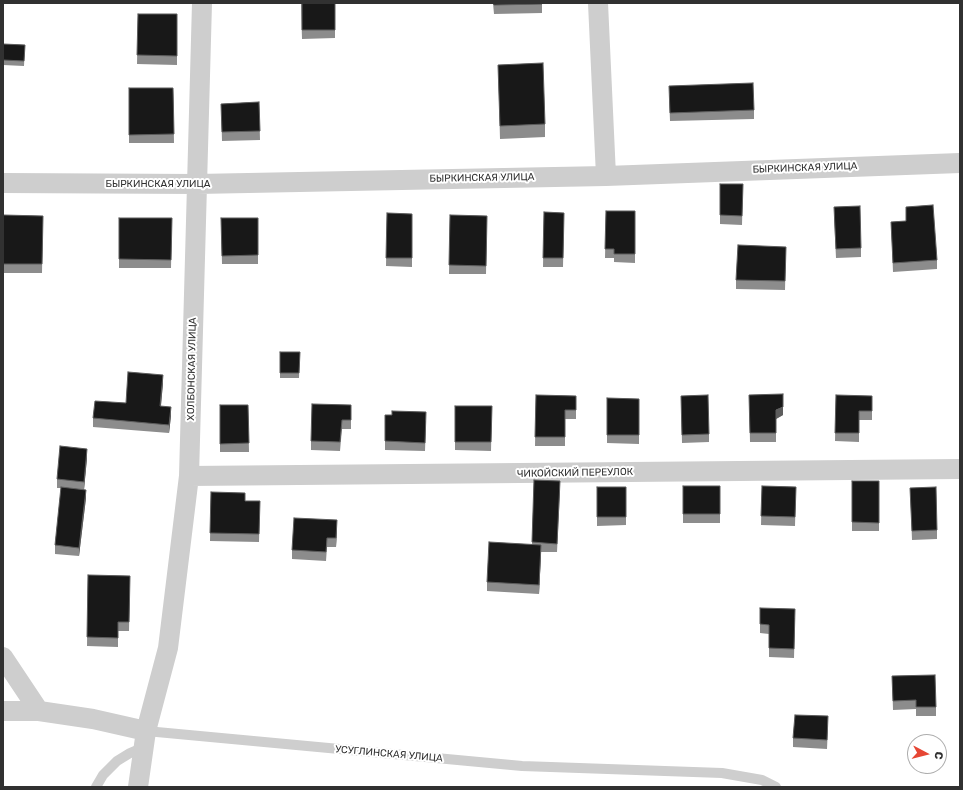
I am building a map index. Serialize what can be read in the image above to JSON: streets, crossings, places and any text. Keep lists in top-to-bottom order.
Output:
{
  "streets": {
    "street": [
      "БЫРКИНСКАЯ УЛИЦА",
      "ХОЛБОНСКАЯ УЛИЦА",
      "ЧИКОЙСКИЙ ПЕРЕУЛОК",
      "УСУГЛИНСКАЯ УЛИЦА"
    ]
  },
  "crossings": [
    ["БЫРКИНСКАЯ УЛИЦА", "ХОЛБОНСКАЯ УЛИЦА"],
    ["ХОЛБОНСКАЯ УЛИЦА", "ЧИКОЙСКИЙ ПЕРЕУЛОК"],
    ["ХОЛБОНСКАЯ УЛИЦА", "УСУГЛИНСКАЯ УЛИЦА"]
  ],
  "north": "right"
}
